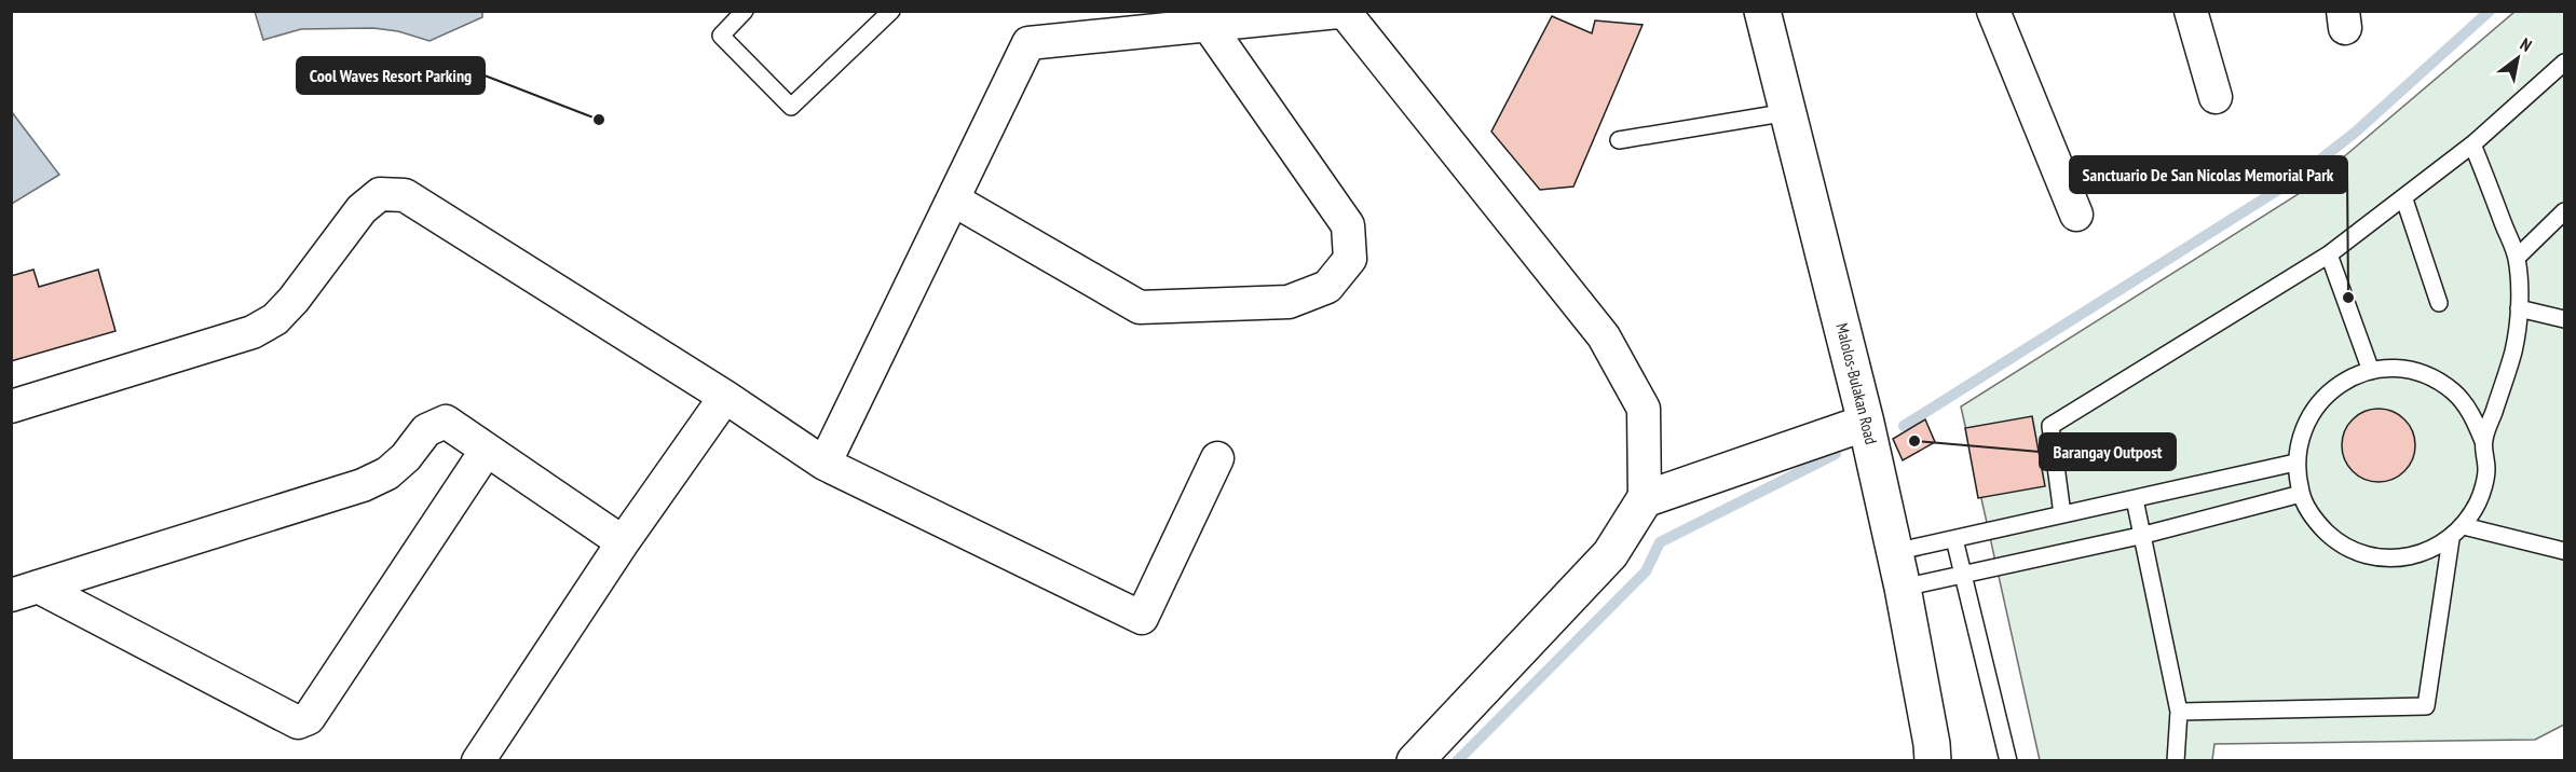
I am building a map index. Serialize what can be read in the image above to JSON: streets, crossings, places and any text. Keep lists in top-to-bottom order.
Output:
{
  "streets": {
    "main road": ["Malolos-Bulakan Road"]
  },
  "places": ["Cool Waves Resort Parking", "Sanctuario De San Nicolas Memorial Park", "Barangay Outpost"],
  "north": "top right"
}
